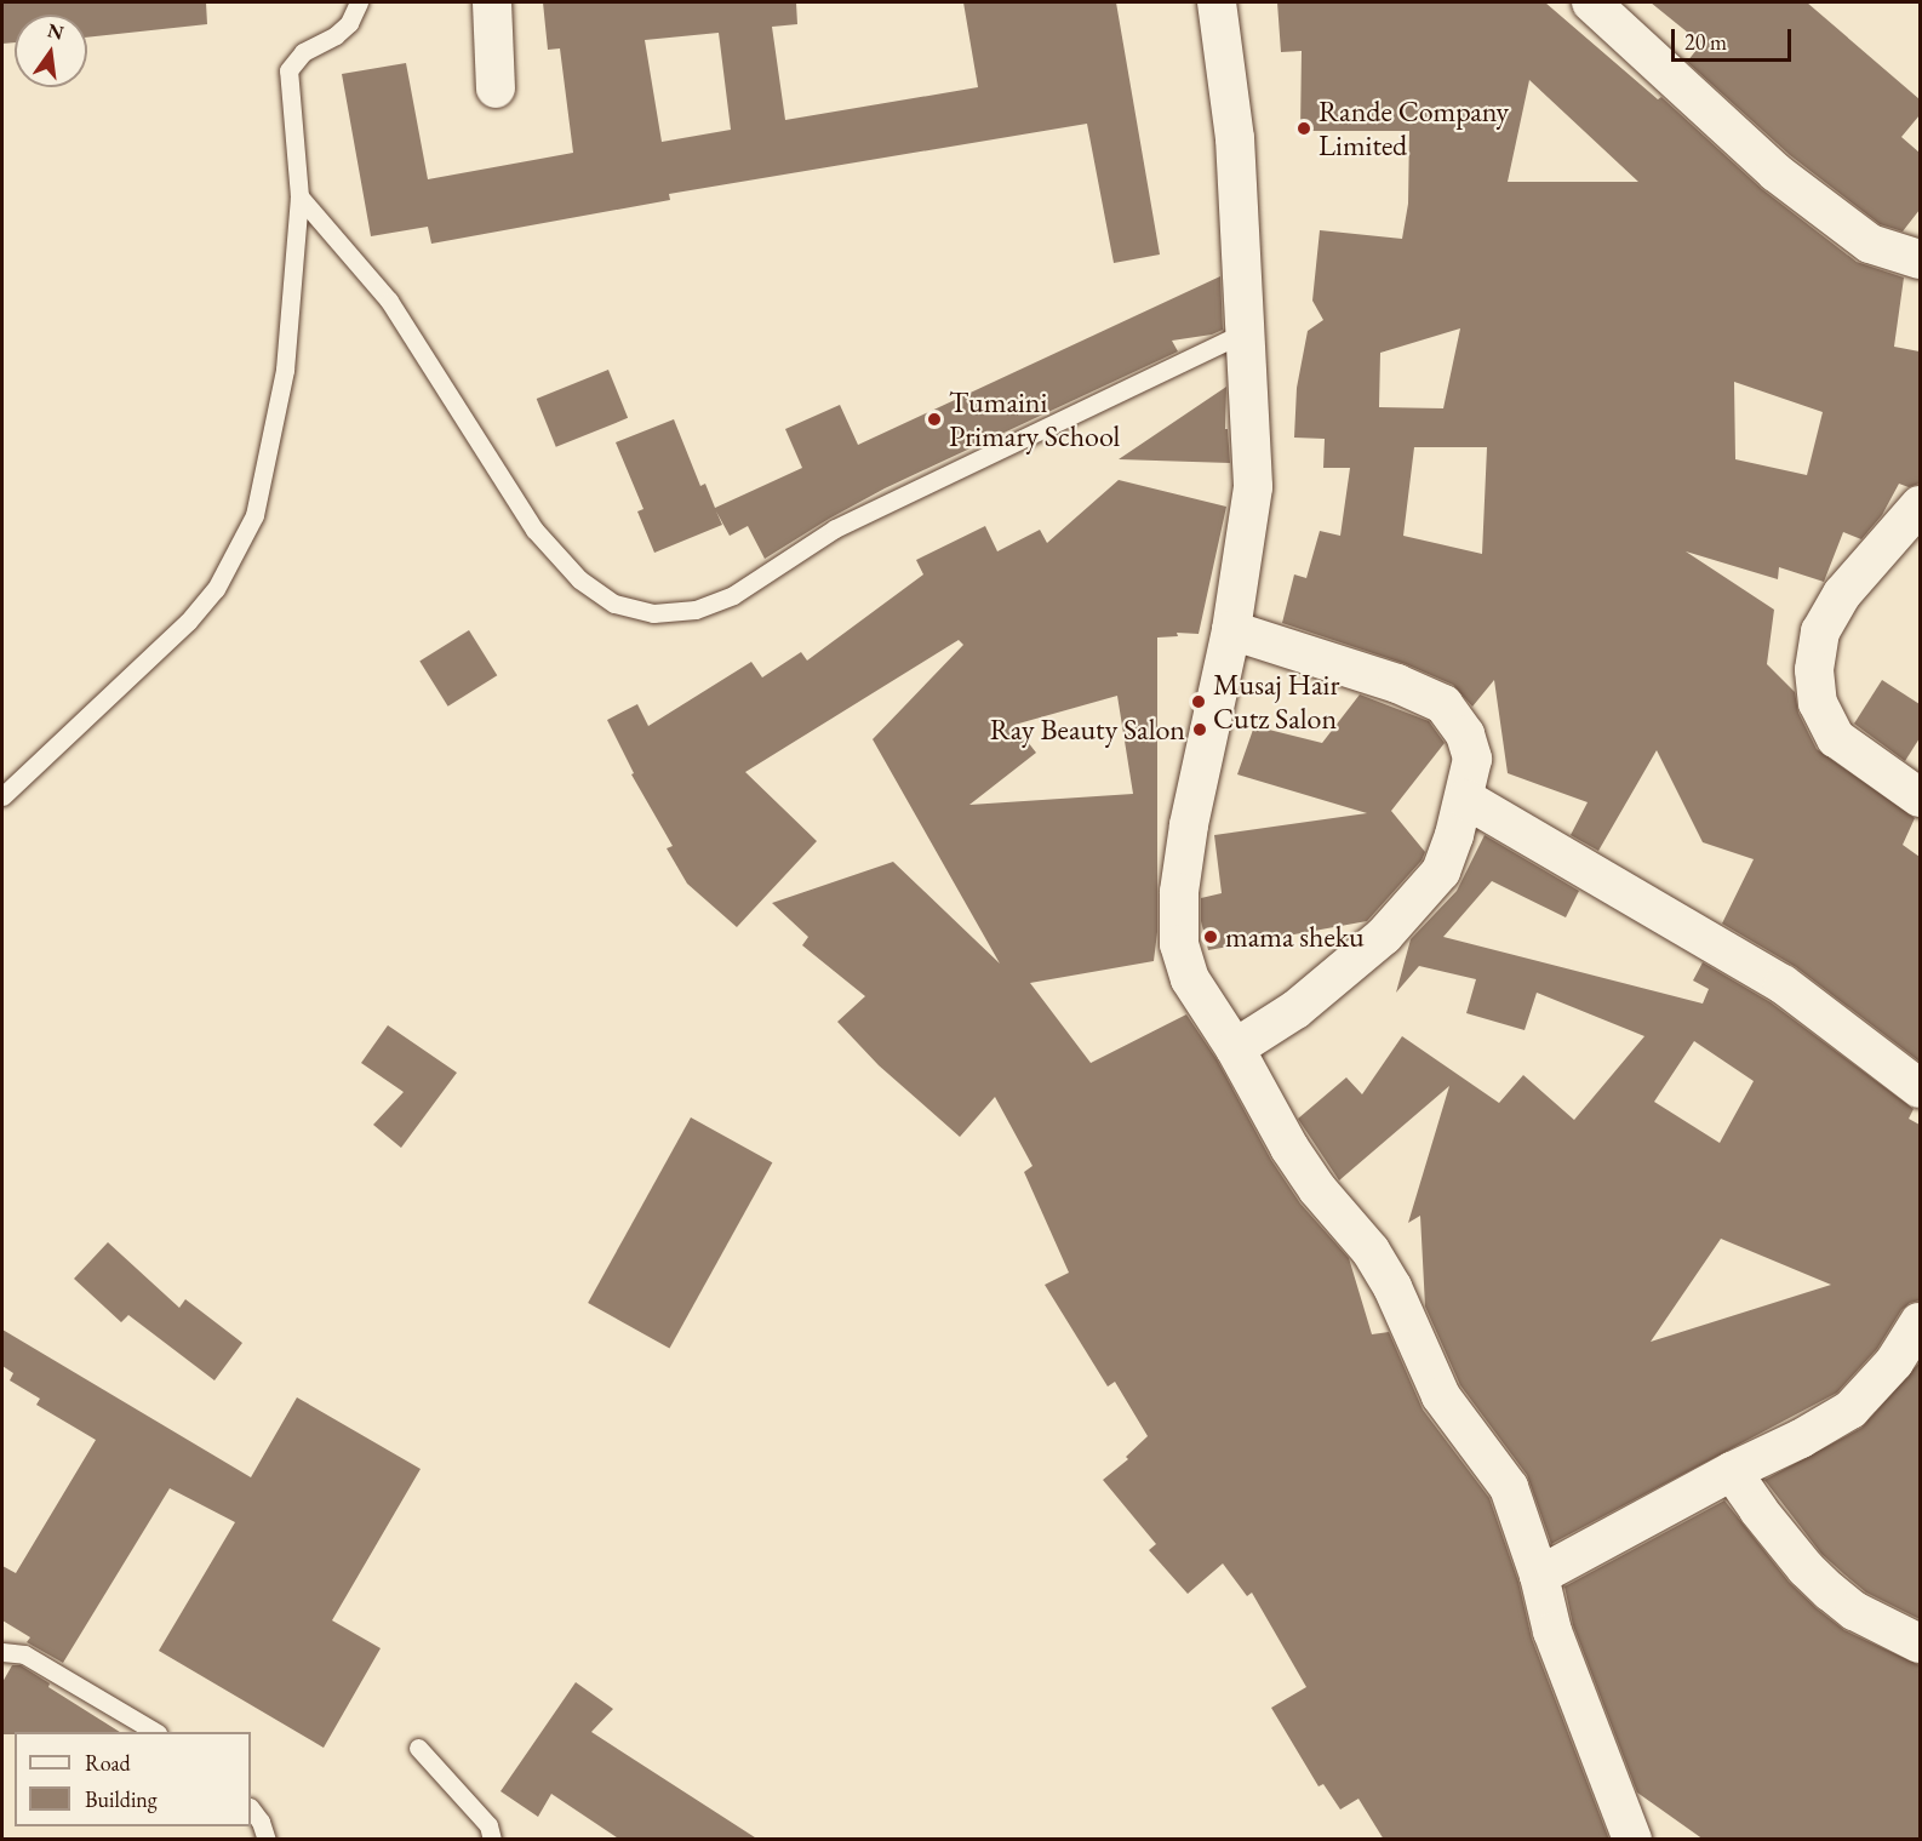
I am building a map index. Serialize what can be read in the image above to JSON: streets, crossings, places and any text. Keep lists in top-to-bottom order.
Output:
{
  "places": [
    "Rande Company Limited",
    "Tumaini Primary School",
    "Musaj Hair Cutz Salon",
    "Ray Beauty Salon",
    "mama sheku"
  ],
  "legend": ["Road", "Building"],
  "scale_bar": "20 m",
  "north": "top"
}
